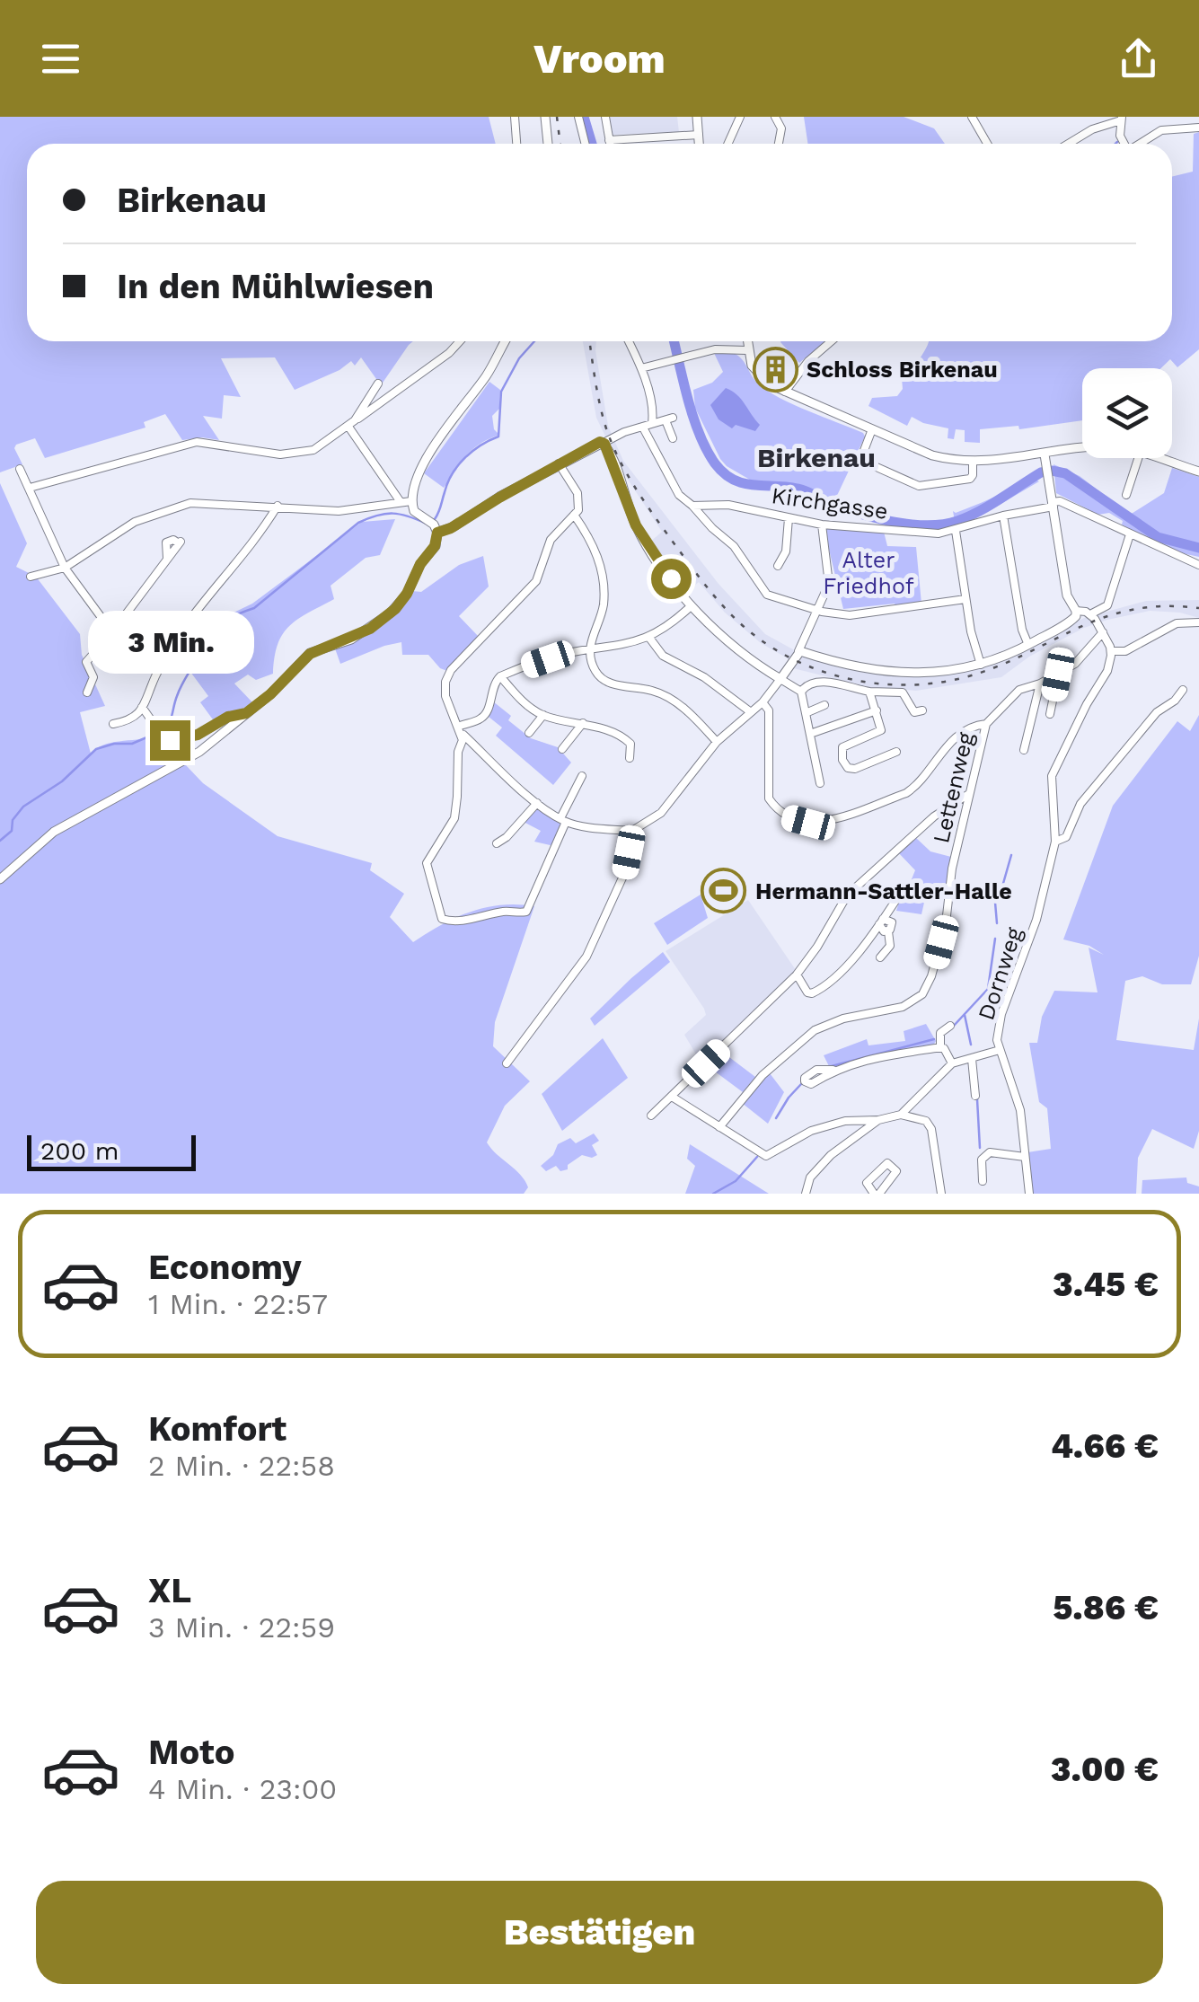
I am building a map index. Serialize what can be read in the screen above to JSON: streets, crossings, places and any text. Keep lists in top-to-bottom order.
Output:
{
  "streets": {
    "street": ["Kirchgasse", "Lettenweg", "Dornweg"]
  },
  "districts": ["Birkenau"],
  "parks": ["Alter Friedhof"],
  "places": {
    "building": ["Schloss Birkenau"],
    "sports": ["Hermann-Sattler-Halle"]
  },
  "scale_bar": "200 m",
  "page": {
    "header": "Vroom",
    "banner": ["Birkenau", "In den Mühlwiesen"],
    "bubble": "3 Min.",
    "scale": "200 m",
    "list": [
      {
        "name": "Economy",
        "note": "1 Min. · 22:57",
        "value": "3.45 €"
      },
      {
        "name": "Komfort",
        "note": "2 Min. · 22:58",
        "value": "4.66 €"
      },
      {
        "name": "XL",
        "note": "3 Min. · 22:59",
        "value": "5.86 €"
      },
      {
        "name": "Moto",
        "note": "4 Min. · 23:00",
        "value": "3.00 €"
      }
    ],
    "buttons": "Bestätigen"
  }
}
